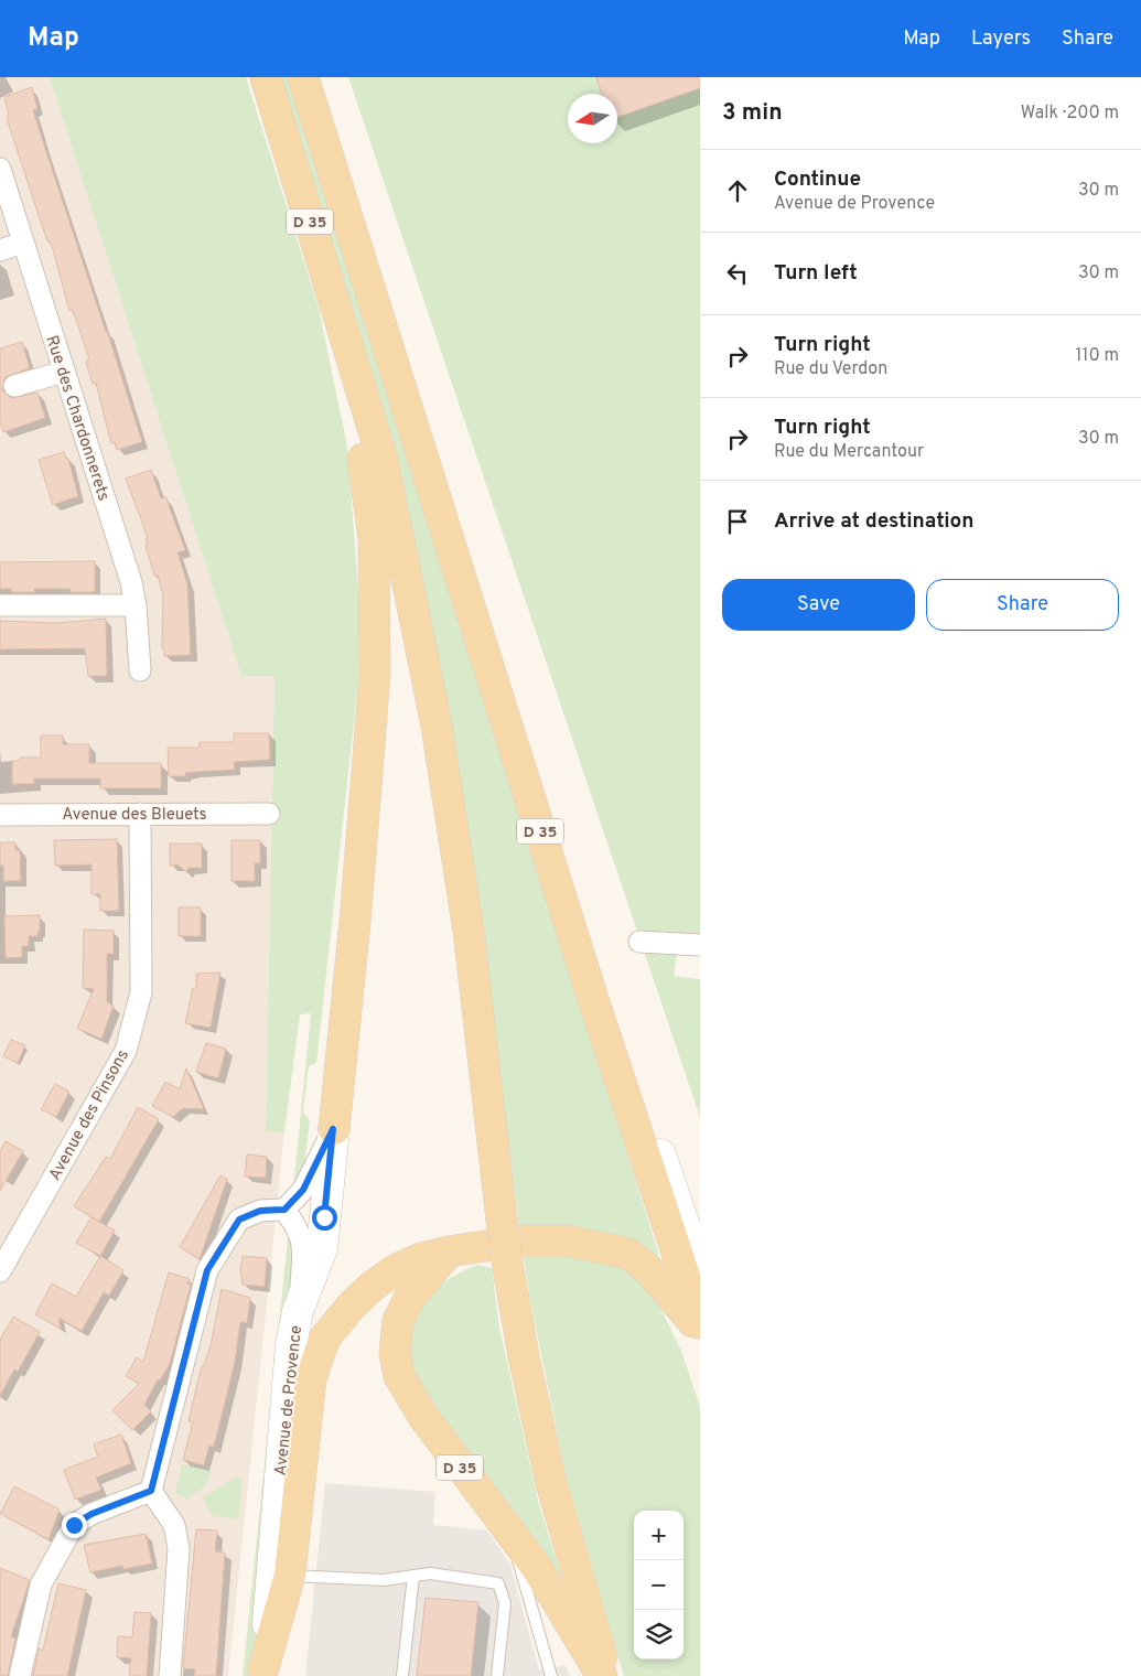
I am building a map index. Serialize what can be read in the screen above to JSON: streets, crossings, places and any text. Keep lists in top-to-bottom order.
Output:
{
  "streets": {
    "main road": ["D 35"],
    "street": [
      "Rue des Chardonnerets",
      "Avenue des Bleuets",
      "Avenue des Pinsons",
      "Avenue de Provence"
    ]
  },
  "crossings": [
    ["Avenue des Bleuets", "Avenue des Pinsons"]
  ],
  "north": "left",
  "page": {
    "header": "Map",
    "nav": ["Map", "Layers", "Share"],
    "heading": ["3 min", "Walk · 200 m"],
    "list": [
      ["Continue", "Avenue de Provence", "30 m"],
      ["Turn left", "30 m"],
      ["Turn right", "Rue du Verdon", "110 m"],
      ["Turn right", "Rue du Mercantour", "30 m"],
      "Arrive at destination"
    ],
    "buttons": ["Save", "Share"],
    "map_buttons": ["+", "−"]
  }
}
